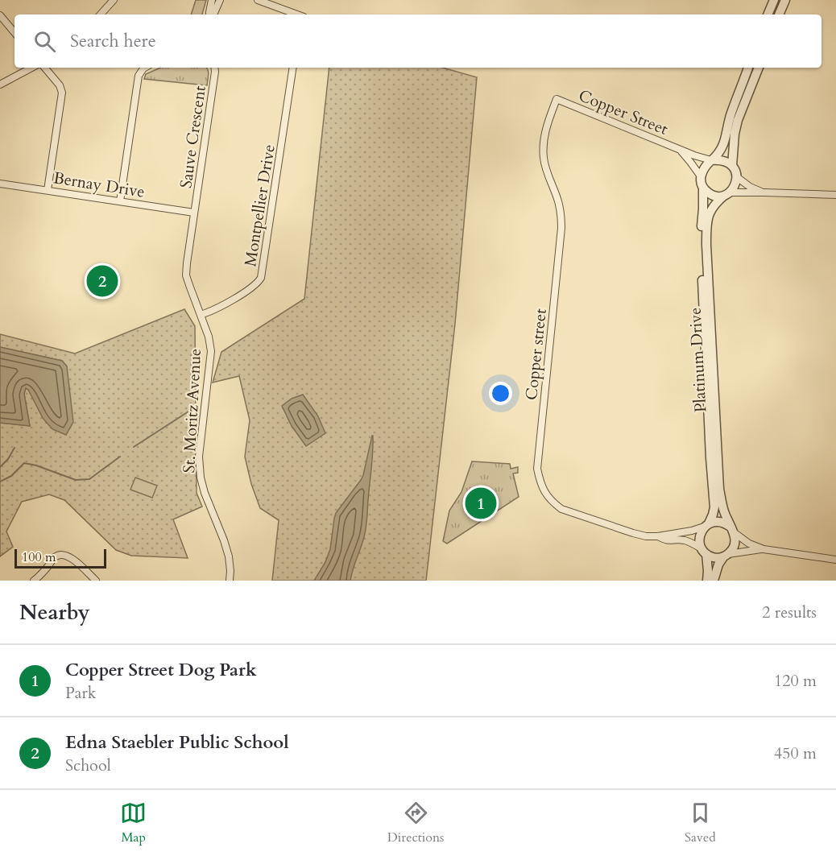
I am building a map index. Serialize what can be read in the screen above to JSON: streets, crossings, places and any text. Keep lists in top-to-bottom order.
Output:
{
  "streets": {
    "street": [
      "Copper Street",
      "Sauve Crescent",
      "Bernay Drive",
      "Montpellier Drive",
      "Copper street",
      "Platinum Drive",
      "St. Moritz Avenue"
    ]
  },
  "crossings": [
    ["Copper Street", "Copper street"],
    ["Copper Street", "Platinum Drive"],
    ["Sauve Crescent", "Bernay Drive"],
    ["Sauve Crescent", "St. Moritz Avenue"],
    ["Bernay Drive", "St. Moritz Avenue"],
    ["Montpellier Drive", "St. Moritz Avenue"],
    ["Copper street", "Platinum Drive"]
  ],
  "scale_bar": "100 m",
  "page": {
    "search": "Search here",
    "pins": ["2", "1"],
    "scale": "100 m",
    "heading": ["Nearby", "2 results"],
    "list": [
      {
        "mark": "1",
        "name": "Copper Street Dog Park",
        "note": "Park",
        "value": "120 m"
      },
      {
        "mark": "2",
        "name": "Edna Staebler Public School",
        "note": "School",
        "value": "450 m"
      }
    ],
    "nav": ["Map", "Directions", "Saved"]
  }
}
